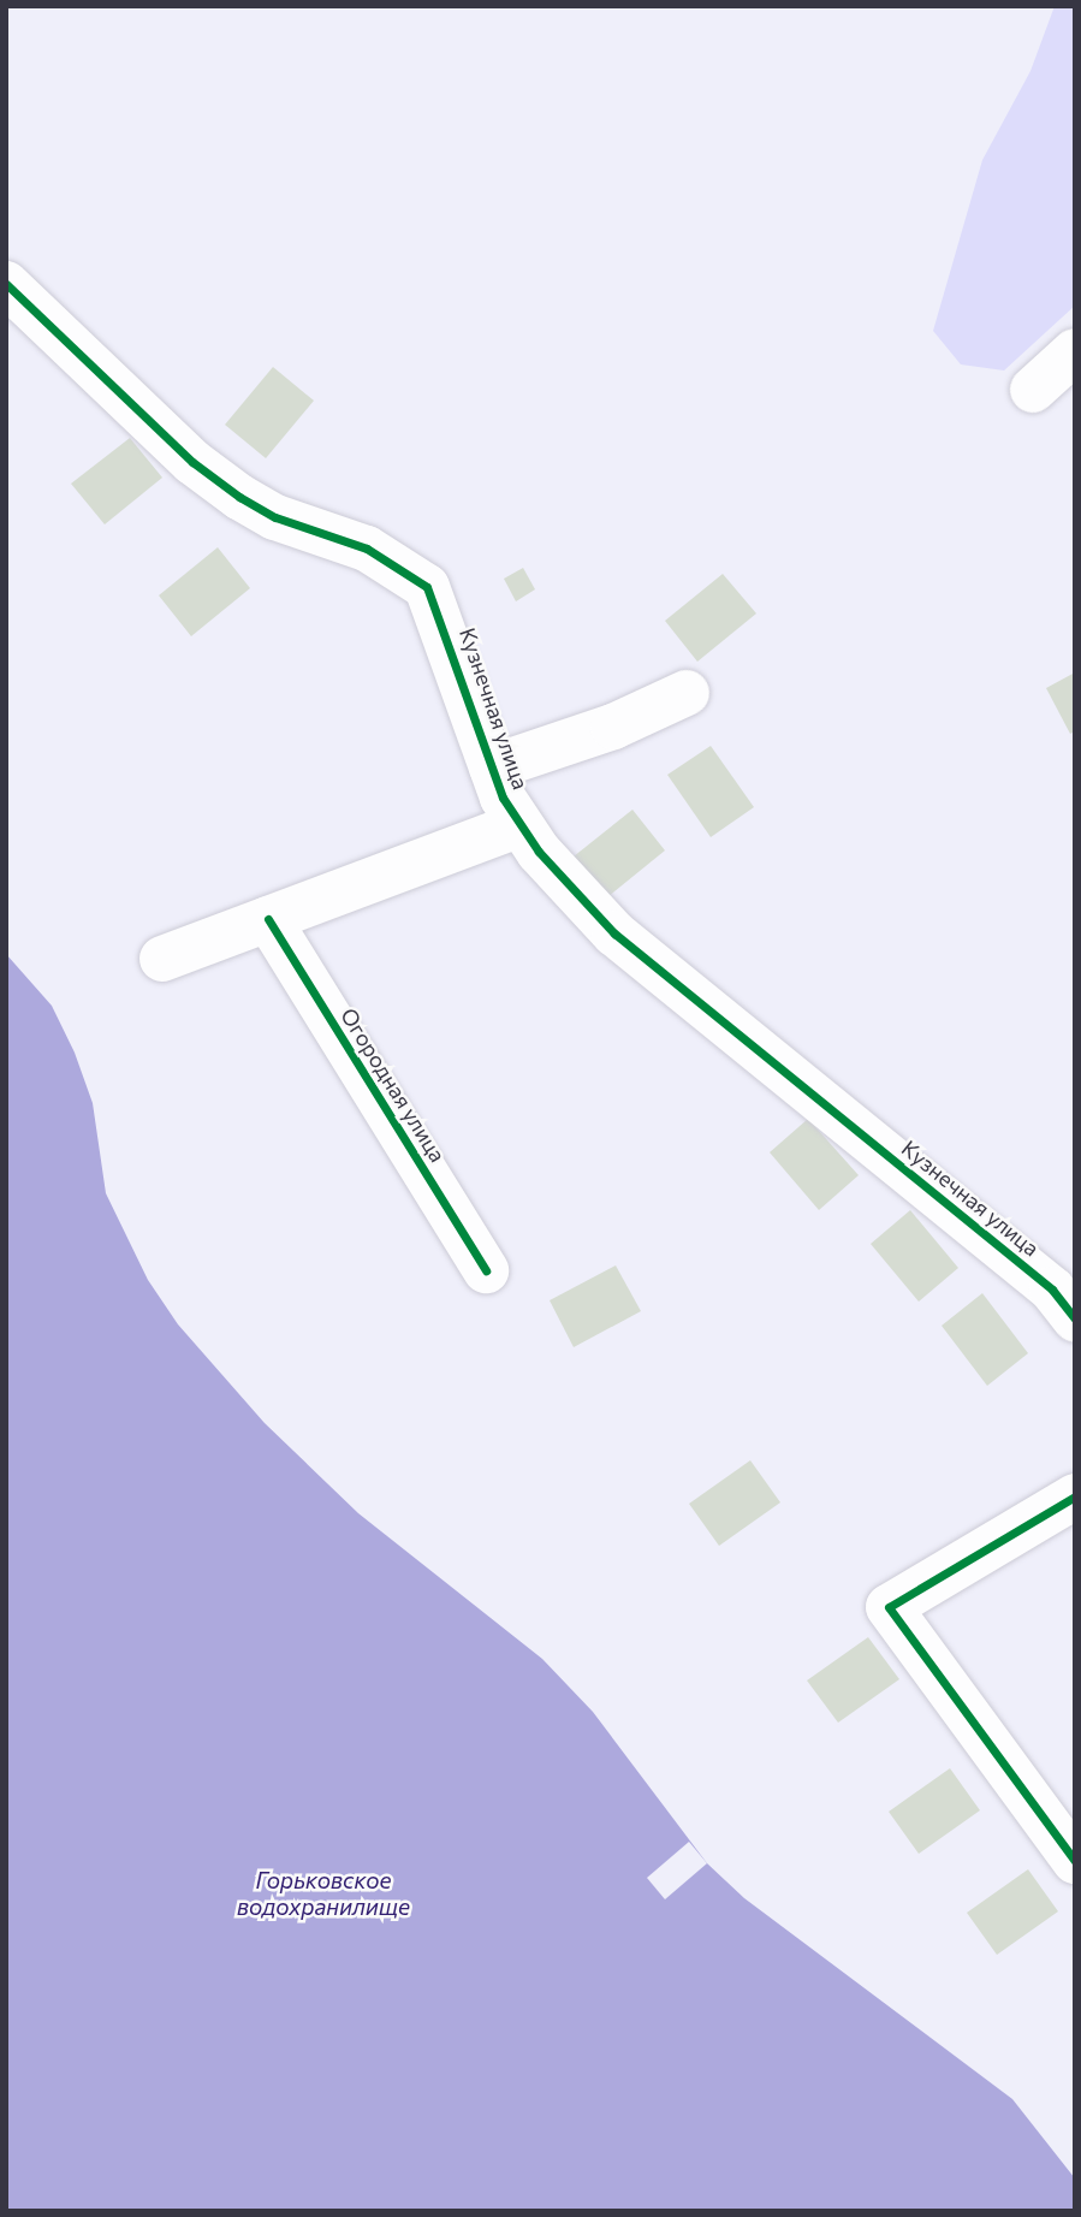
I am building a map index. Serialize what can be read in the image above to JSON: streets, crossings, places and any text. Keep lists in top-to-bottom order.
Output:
{
  "streets": {
    "street": ["Кузнечная улица", "Огородная улица"]
  },
  "water": ["Горьковское водохранилище"]
}
